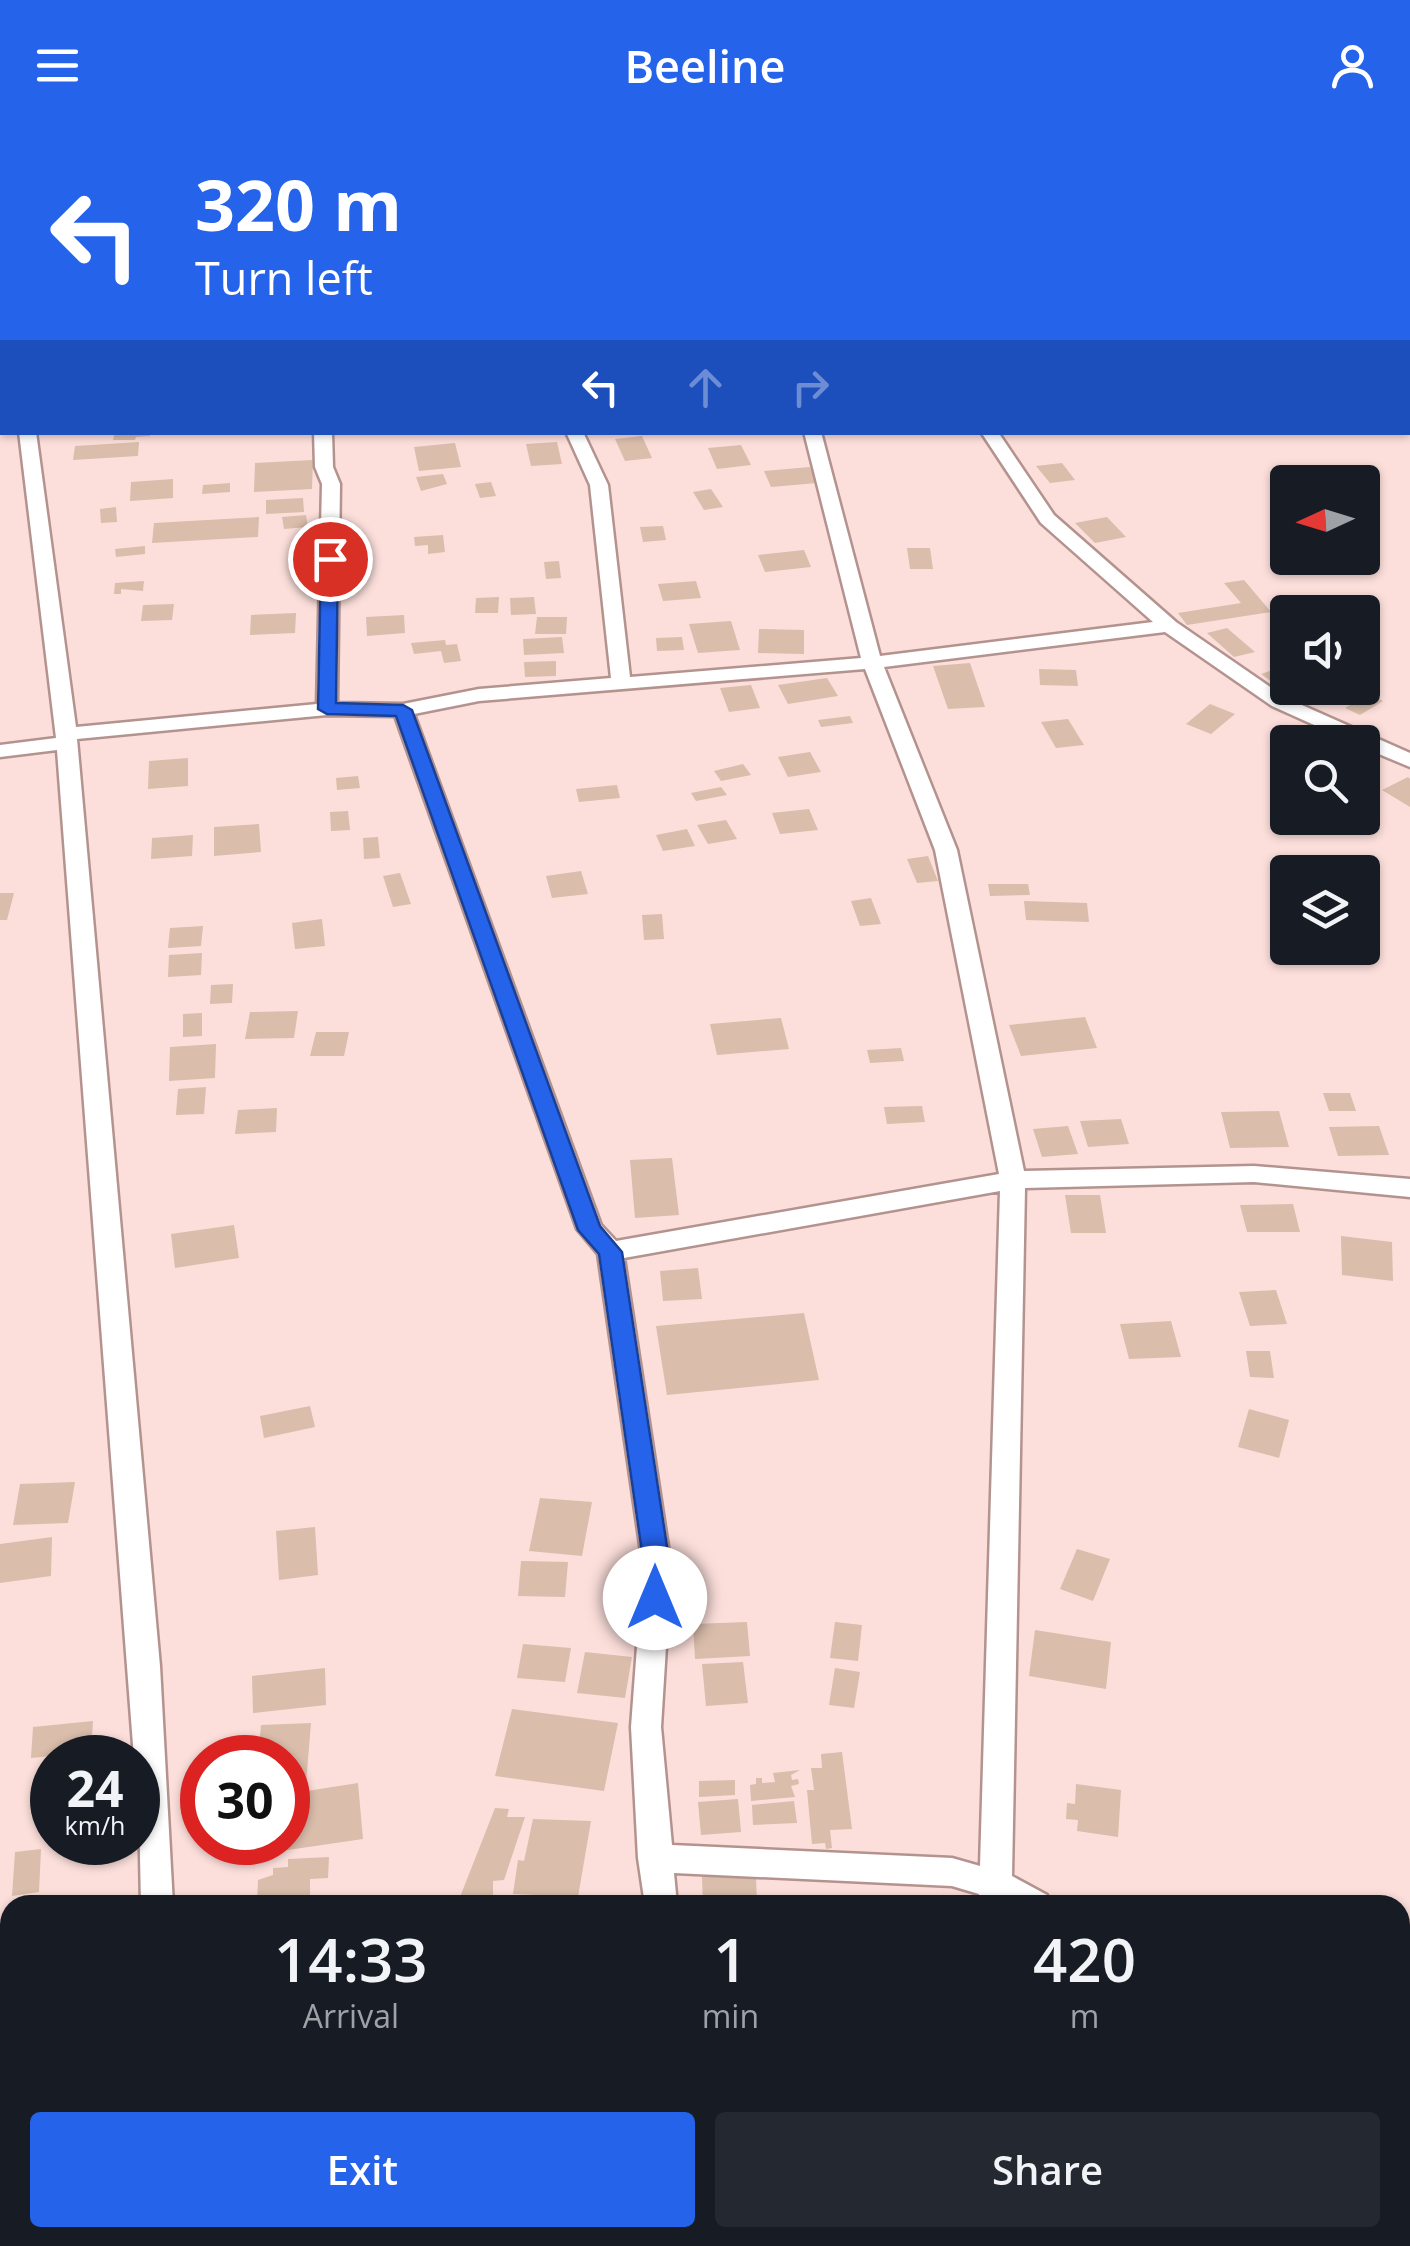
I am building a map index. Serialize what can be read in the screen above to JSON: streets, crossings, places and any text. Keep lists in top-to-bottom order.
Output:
{
  "north": "left",
  "page": {
    "header": "Beeline",
    "turn": ["320 m", "Turn left"],
    "speed": "24 km/h",
    "limit": "30",
    "eta": [
      "14:33",
      "Arrival",
      "1",
      "min",
      "420",
      "m"
    ],
    "buttons": ["Exit", "Share"]
  }
}
